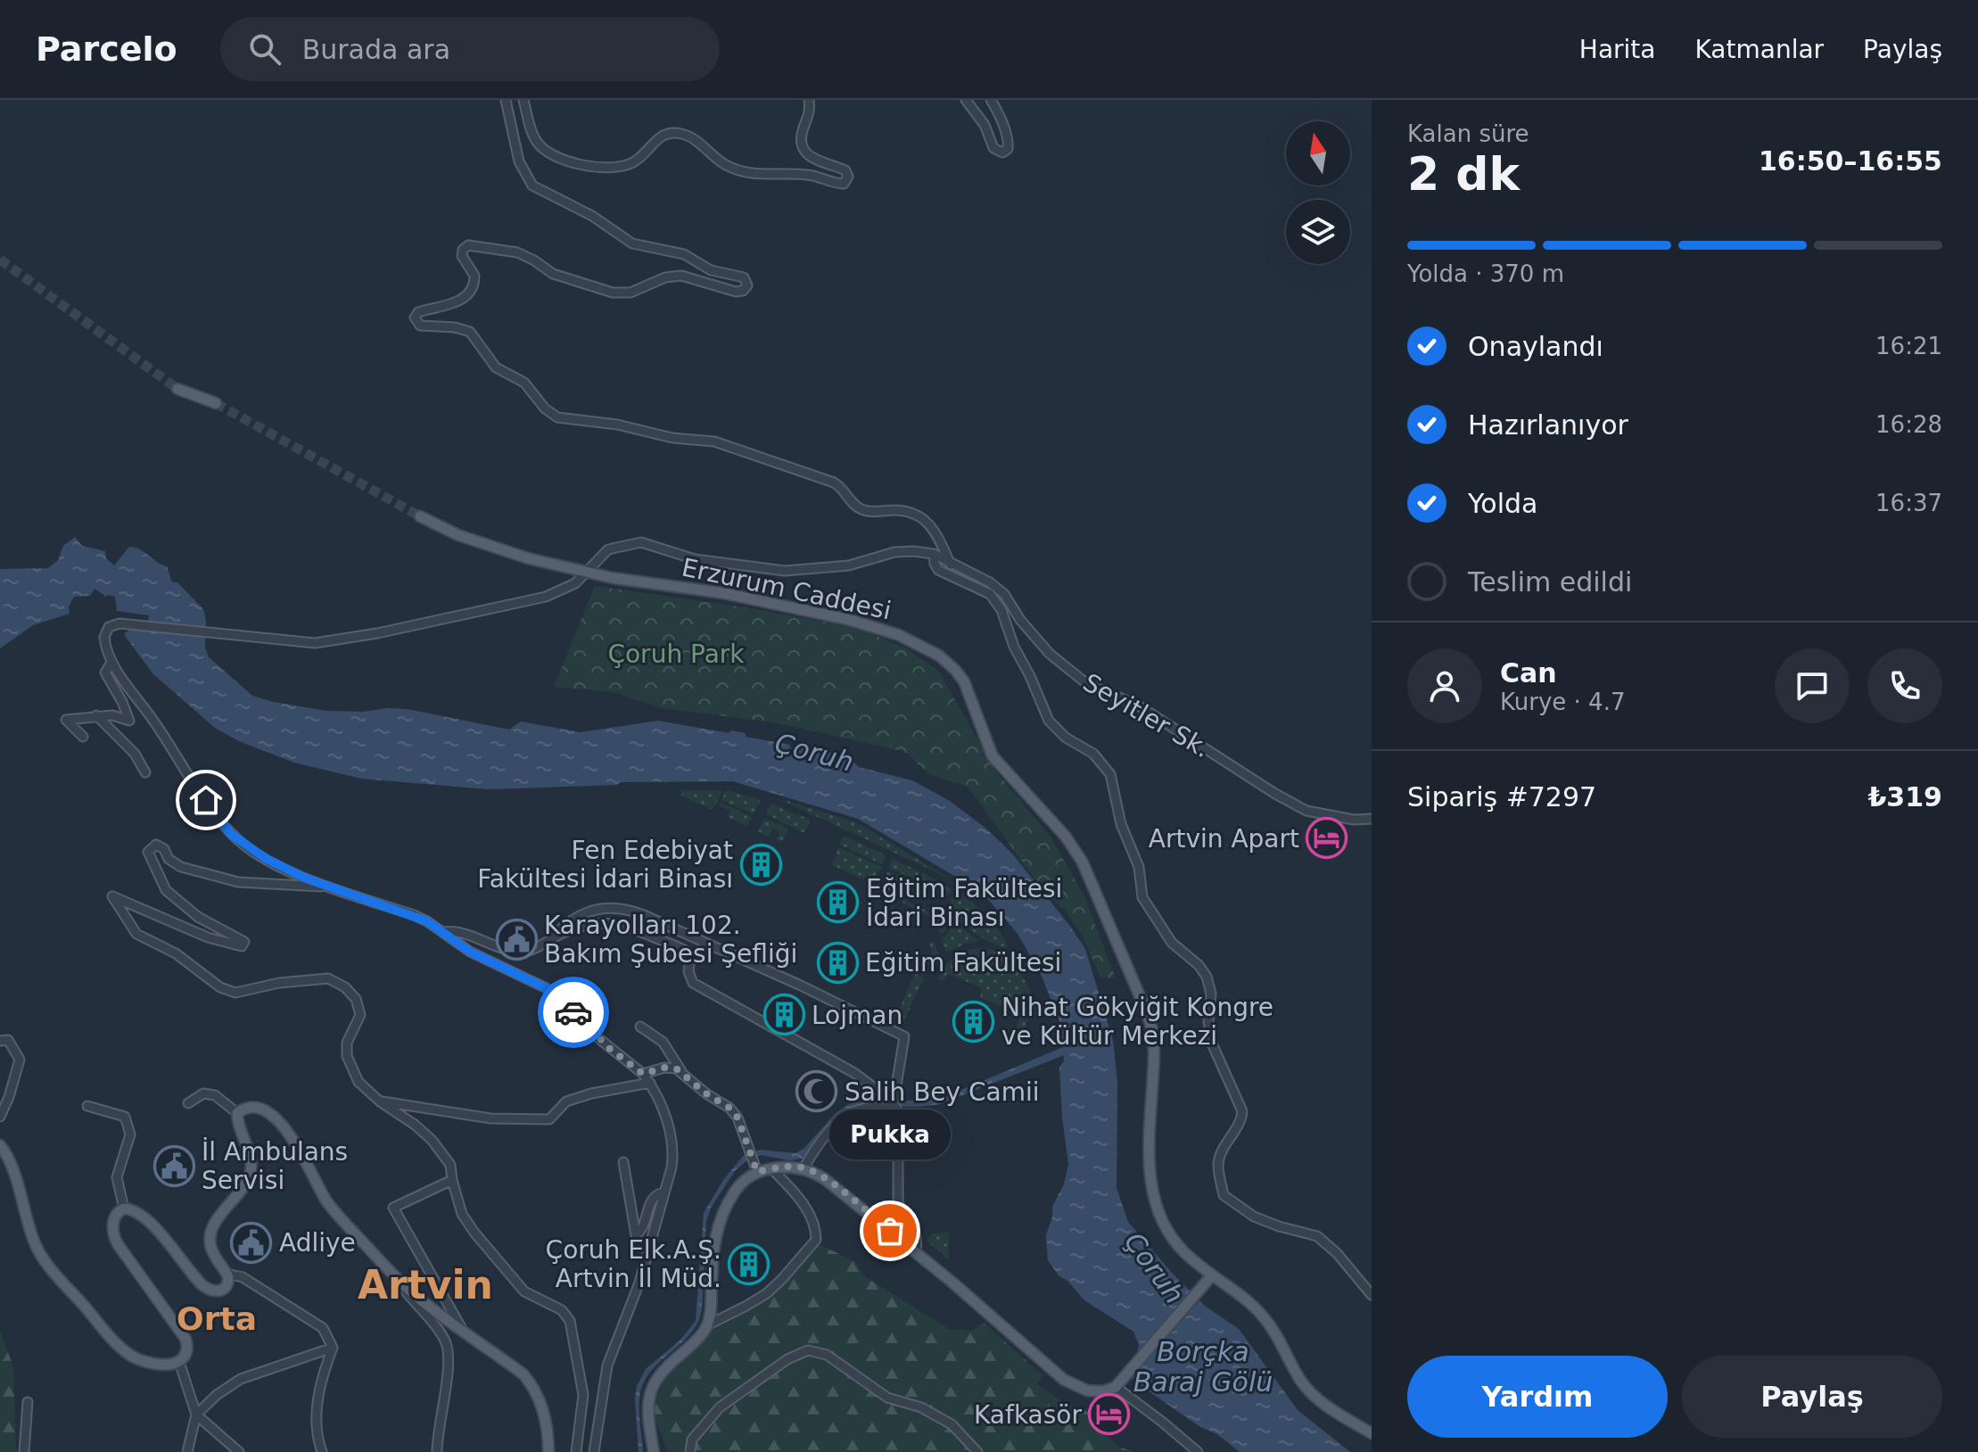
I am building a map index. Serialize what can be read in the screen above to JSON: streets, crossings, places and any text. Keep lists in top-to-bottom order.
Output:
{
  "streets": {
    "main road": ["Erzurum Caddesi"],
    "street": ["Seyitler Sk."]
  },
  "districts": ["Artvin", "Orta"],
  "water": ["Çoruh", "Borçka Baraj Gölü"],
  "parks": ["Çoruh Park"],
  "places": {
    "hotel": ["Artvin Apart", "Kafkasör"],
    "building": [
      "Fen Edebiyat Fakültesi İdari Binası",
      "Eğitim Fakültesi İdari Binası",
      "Eğitim Fakültesi",
      "Lojman",
      "Nihat Gökyiğit Kongre ve Kültür Merkezi",
      "Çoruh Elk.A.Ş. Artvin İl Müd."
    ],
    "public building": ["Karayolları 102. Bakım Şubesi Şefliği", "İl Ambulans Servisi", "Adliye"],
    "mosque": ["Salih Bey Camii"],
    "other": ["Pukka"]
  },
  "north": "top",
  "page": {
    "header": "Parcelo",
    "search": "Burada ara",
    "nav": ["Harita", "Katmanlar", "Paylaş"],
    "heading": ["2 dk", "Kalan süre", "16:50–16:55"],
    "panel": [
      "Can",
      "Kurye · 4.7",
      "Sipariş #7297",
      "₺319"
    ],
    "bar": "Yolda · 370 m",
    "list": [
      ["Onaylandı", "16:21"],
      ["Hazırlanıyor", "16:28"],
      ["Yolda", "16:37"],
      "Teslim edildi"
    ],
    "bubble": "Pukka",
    "buttons": ["Yardım", "Paylaş"]
  }
}
